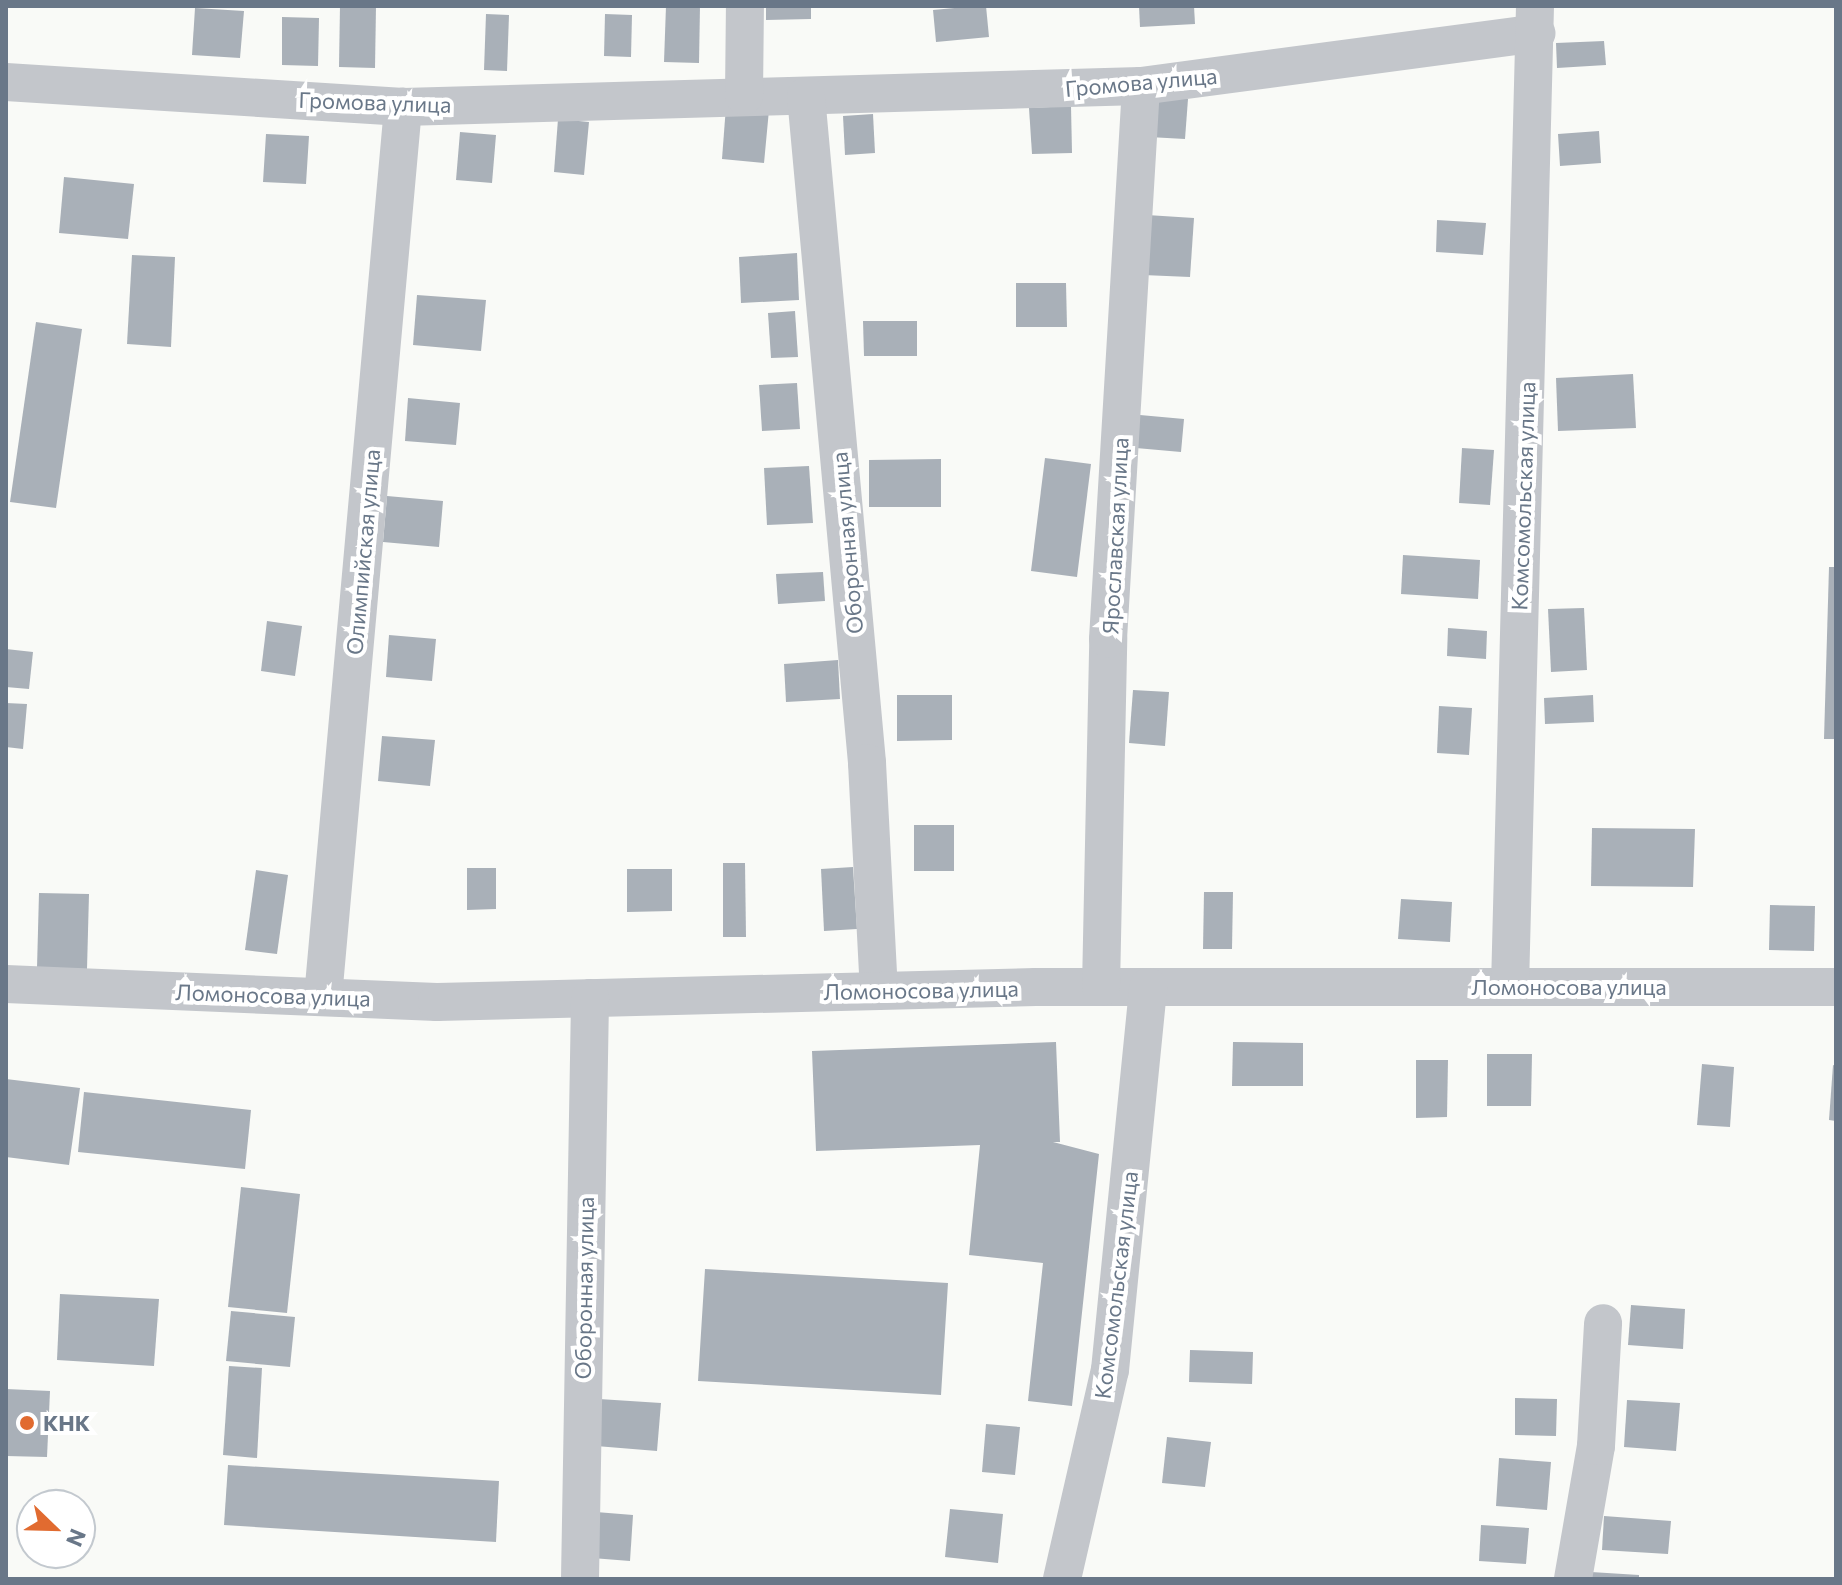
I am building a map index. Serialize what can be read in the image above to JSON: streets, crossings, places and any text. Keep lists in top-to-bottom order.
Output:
{
  "streets": {
    "street": [
      "Громова улица",
      "Комсомольская улица",
      "Ярославская улица",
      "Оборонная улица",
      "Олимпийская улица",
      "Ломоносова улица"
    ]
  },
  "crossings": [
    ["Громова улица", "Комсомольская улица"],
    ["Громова улица", "Ярославская улица"],
    ["Громова улица", "Оборонная улица"],
    ["Громова улица", "Олимпийская улица"],
    ["Комсомольская улица", "Ломоносова улица"],
    ["Ярославская улица", "Ломоносова улица"],
    ["Оборонная улица", "Ломоносова улица"],
    ["Олимпийская улица", "Ломоносова улица"]
  ],
  "places": ["КНК"],
  "north": "bottom right"
}
